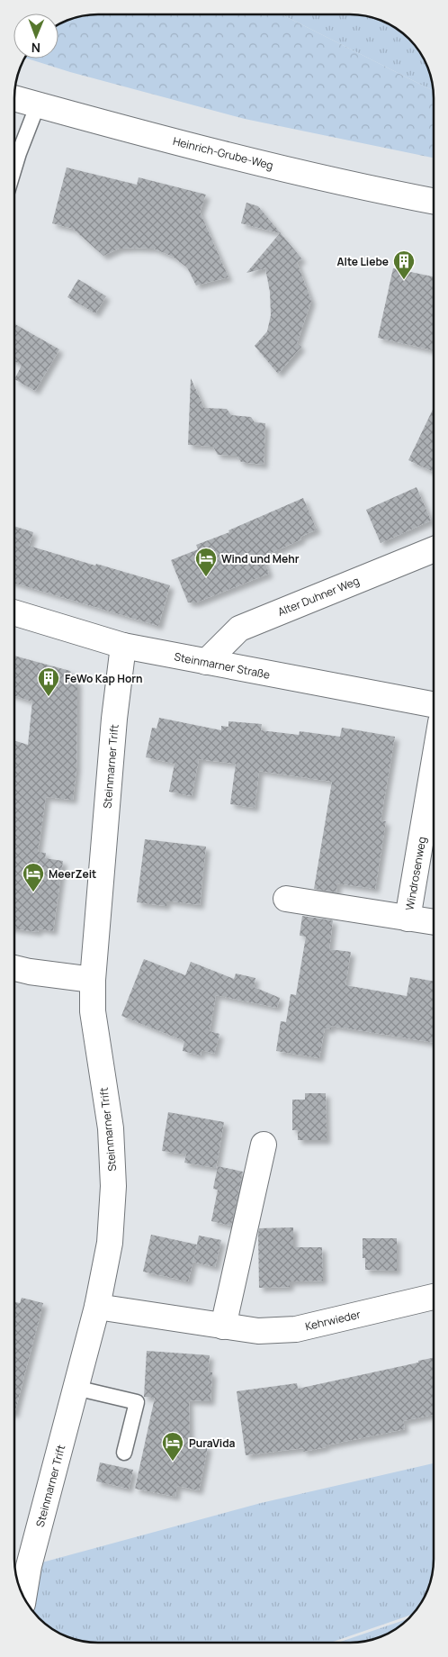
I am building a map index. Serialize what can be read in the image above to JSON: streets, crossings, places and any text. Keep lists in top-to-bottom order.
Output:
{
  "streets": {
    "street": [
      "Heinrich-Grube-Weg",
      "Alter Duhner Weg",
      "Steinmarner Straße",
      "Steinmarner Trift",
      "Windrosenweg",
      "Kehrwieder"
    ]
  },
  "crossings": [
    ["Alter Duhner Weg", "Steinmarner Straße"],
    ["Steinmarner Straße", "Steinmarner Trift"],
    ["Steinmarner Trift", "Kehrwieder"]
  ],
  "places": {
    "building": ["Alte Liebe", "FeWo Kap Horn"],
    "hotel": ["Wind und Mehr", "MeerZeit", "PuraVida"]
  },
  "north": "bottom"
}
